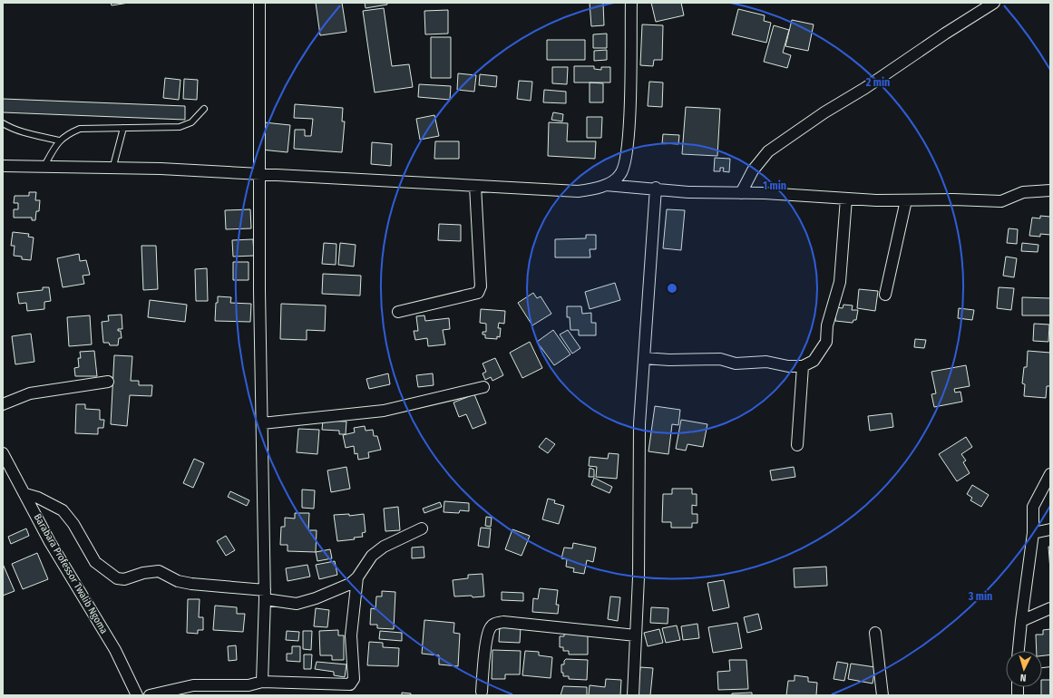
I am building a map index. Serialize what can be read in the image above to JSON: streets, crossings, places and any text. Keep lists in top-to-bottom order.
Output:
{
  "streets": {
    "street": ["Barabara Professor Twalib Ngoma"]
  },
  "north": "bottom",
  "rings": ["2 min", "1 min", "3 min"]
}
